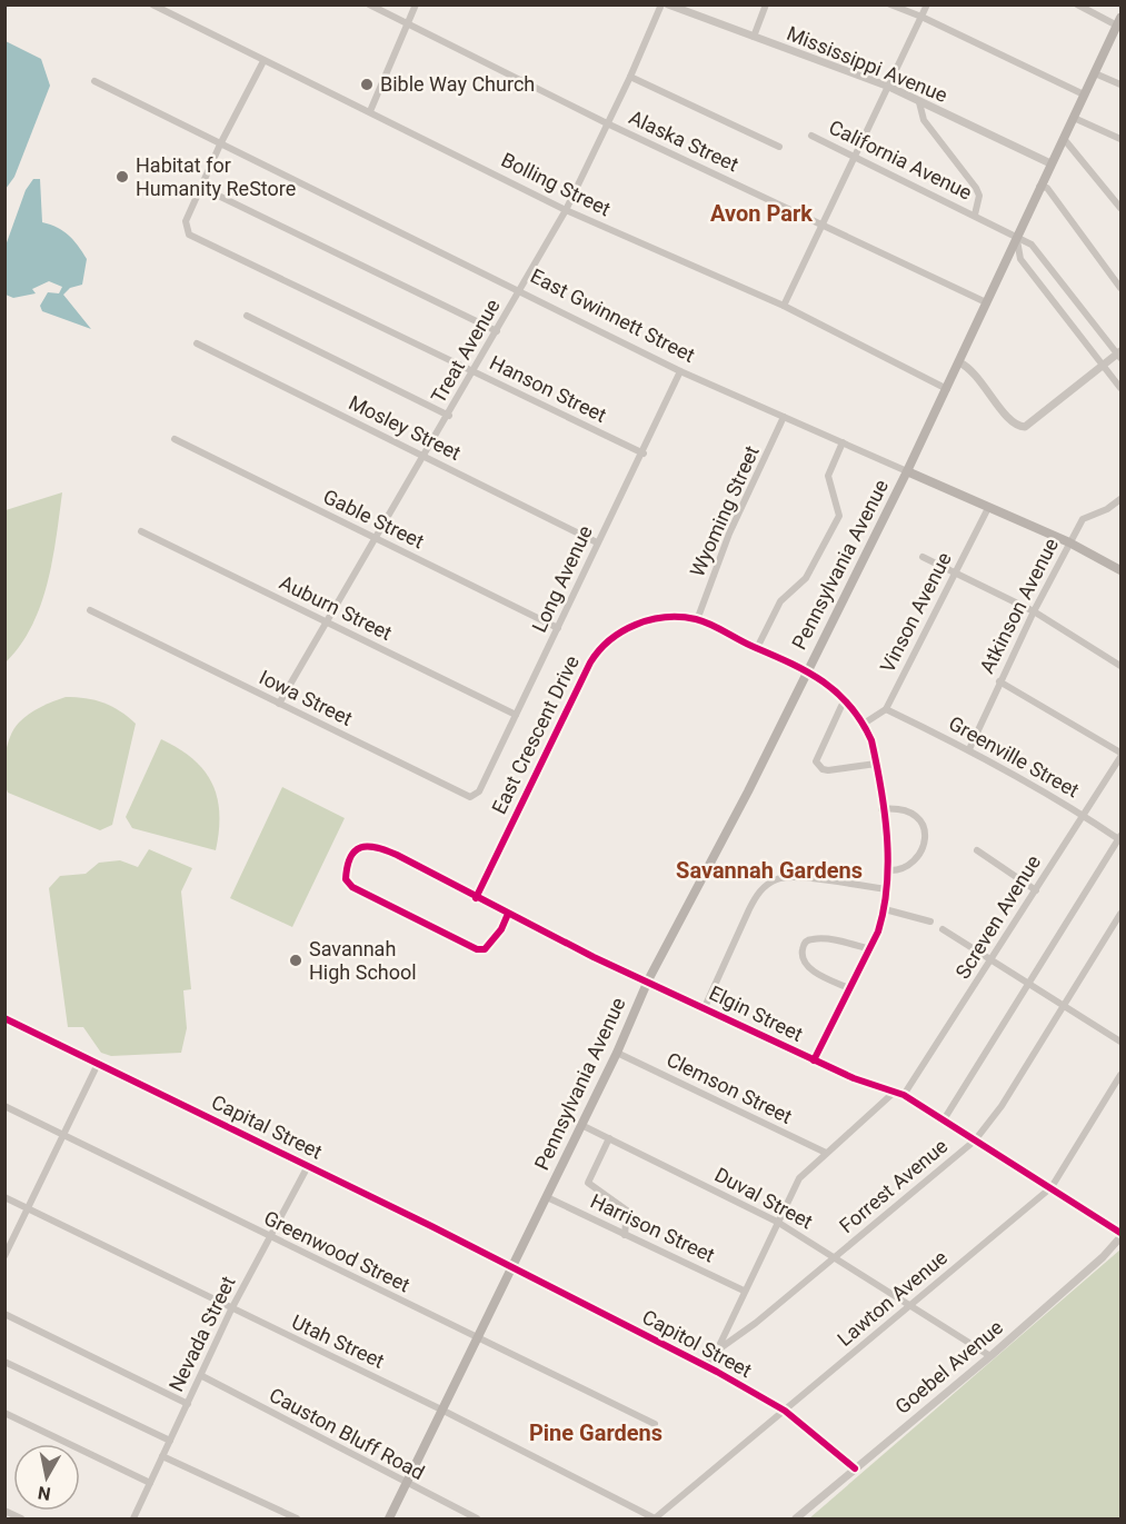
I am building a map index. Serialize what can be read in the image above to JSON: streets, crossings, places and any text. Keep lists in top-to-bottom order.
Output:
{
  "streets": {
    "main road": ["East Gwinnett Street", "Pennsylvania Avenue"],
    "street": [
      "Mississippi Avenue",
      "Alaska Street",
      "California Avenue",
      "Bolling Street",
      "Treat Avenue",
      "Hanson Street",
      "Mosley Street",
      "Wyoming Street",
      "Gable Street",
      "Long Avenue",
      "Atkinson Avenue",
      "Auburn Street",
      "Vinson Avenue",
      "Iowa Street",
      "East Crescent Drive",
      "Greenville Street",
      "Screven Avenue",
      "Elgin Street",
      "Clemson Street",
      "Capital Street",
      "Forrest Avenue",
      "Duval Street",
      "Harrison Street",
      "Greenwood Street",
      "Lawton Avenue",
      "Nevada Street",
      "Utah Street",
      "Capitol Street",
      "Goebel Avenue",
      "Causton Bluff Road"
    ]
  },
  "crossings": [
    ["Mississippi Avenue", "Pennsylvania Avenue"],
    ["Alaska Street", "Treat Avenue"],
    ["Alaska Street", "Pennsylvania Avenue"],
    ["California Avenue", "Pennsylvania Avenue"],
    ["Bolling Street", "Treat Avenue"],
    ["Bolling Street", "Pennsylvania Avenue"],
    ["East Gwinnett Street", "Treat Avenue"],
    ["East Gwinnett Street", "Wyoming Street"],
    ["East Gwinnett Street", "Pennsylvania Avenue"],
    ["East Gwinnett Street", "Long Avenue"],
    ["East Gwinnett Street", "Atkinson Avenue"],
    ["East Gwinnett Street", "Vinson Avenue"],
    ["Treat Avenue", "Hanson Street"],
    ["Treat Avenue", "Mosley Street"],
    ["Treat Avenue", "Gable Street"],
    ["Treat Avenue", "Auburn Street"],
    ["Treat Avenue", "Iowa Street"],
    ["Hanson Street", "Long Avenue"],
    ["Mosley Street", "Long Avenue"],
    ["Wyoming Street", "East Crescent Drive"],
    ["Gable Street", "Long Avenue"],
    ["Pennsylvania Avenue", "East Crescent Drive"],
    ["Pennsylvania Avenue", "Elgin Street"],
    ["Pennsylvania Avenue", "Clemson Street"],
    ["Pennsylvania Avenue", "Capital Street"],
    ["Pennsylvania Avenue", "Duval Street"],
    ["Pennsylvania Avenue", "Harrison Street"],
    ["Pennsylvania Avenue", "Greenwood Street"],
    ["Pennsylvania Avenue", "Utah Street"],
    ["Pennsylvania Avenue", "Capitol Street"],
    ["Pennsylvania Avenue", "Causton Bluff Road"],
    ["Long Avenue", "Auburn Street"],
    ["Long Avenue", "Iowa Street"],
    ["Atkinson Avenue", "Greenville Street"],
    ["Vinson Avenue", "East Crescent Drive"],
    ["Vinson Avenue", "Greenville Street"],
    ["East Crescent Drive", "Elgin Street"],
    ["Greenville Street", "Screven Avenue"],
    ["Screven Avenue", "Elgin Street"],
    ["Screven Avenue", "Clemson Street"],
    ["Screven Avenue", "Forrest Avenue"],
    ["Screven Avenue", "Duval Street"],
    ["Screven Avenue", "Harrison Street"],
    ["Screven Avenue", "Capitol Street"],
    ["Elgin Street", "Forrest Avenue"],
    ["Elgin Street", "Lawton Avenue"],
    ["Capital Street", "Nevada Street"],
    ["Capital Street", "Capitol Street"],
    ["Forrest Avenue", "Duval Street"],
    ["Duval Street", "Lawton Avenue"],
    ["Duval Street", "Goebel Avenue"],
    ["Greenwood Street", "Nevada Street"],
    ["Lawton Avenue", "Utah Street"],
    ["Lawton Avenue", "Capitol Street"],
    ["Nevada Street", "Utah Street"],
    ["Nevada Street", "Causton Bluff Road"],
    ["Capitol Street", "Goebel Avenue"]
  ],
  "districts": ["Avon Park", "Savannah Gardens", "Pine Gardens"],
  "places": ["Bible Way Church", "Habitat for Humanity ReStore", "Savannah High School"],
  "north": "bottom"
}
